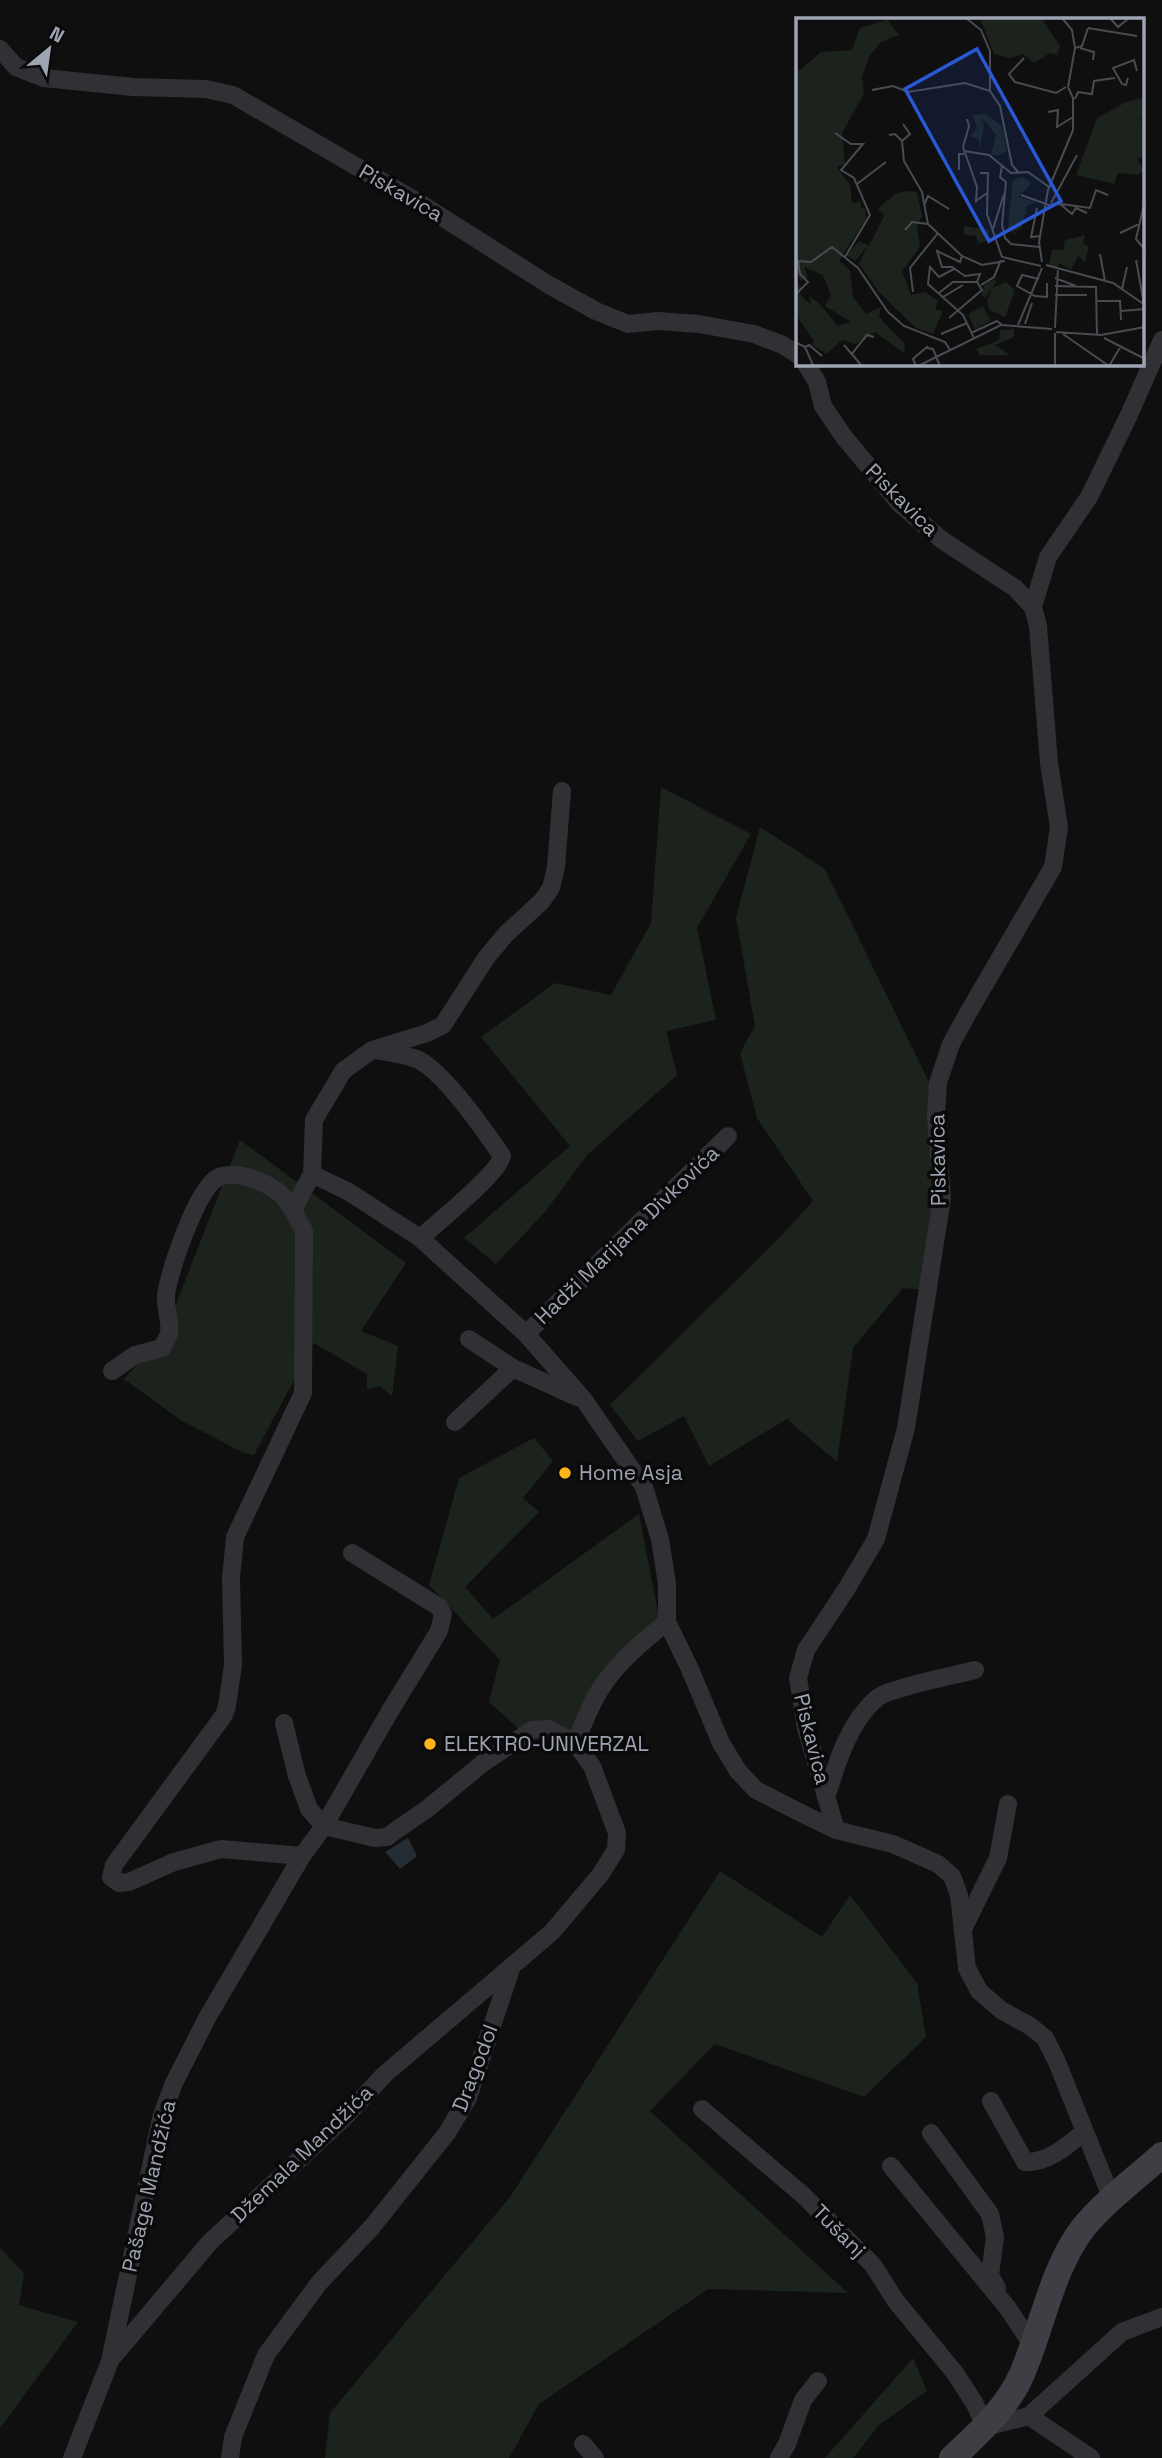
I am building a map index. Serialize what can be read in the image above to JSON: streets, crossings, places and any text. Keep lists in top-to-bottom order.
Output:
{
  "streets": {
    "street": [
      "Piskavica",
      "Hadži Marijana Divkovića",
      "Dragodol",
      "Džemala Mandžića",
      "Pašage Mandžića",
      "Tušanj"
    ]
  },
  "crossings": [
    ["Piskavica", "Hadži Marijana Divkovića"],
    ["Dragodol", "Džemala Mandžića"],
    ["Džemala Mandžića", "Pašage Mandžića"]
  ],
  "places": ["Home Asja", "ELEKTRO-UNIVERZAL"],
  "north": "top right"
}
